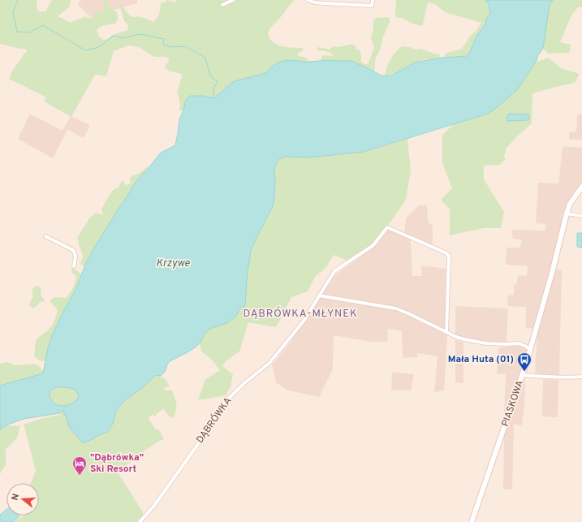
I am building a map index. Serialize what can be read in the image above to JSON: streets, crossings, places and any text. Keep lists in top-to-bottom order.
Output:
{
  "streets": {
    "street": ["PIASKOWA", "DĄBRÓWKA"]
  },
  "districts": ["DĄBRÓWKA-MŁYNEK"],
  "water": ["Krzywe"],
  "places": {
    "bus stop": ["Mała Huta (01)"],
    "hotel": ["\"Dąbrówka\" Ski Resort"]
  },
  "north": "left"
}
